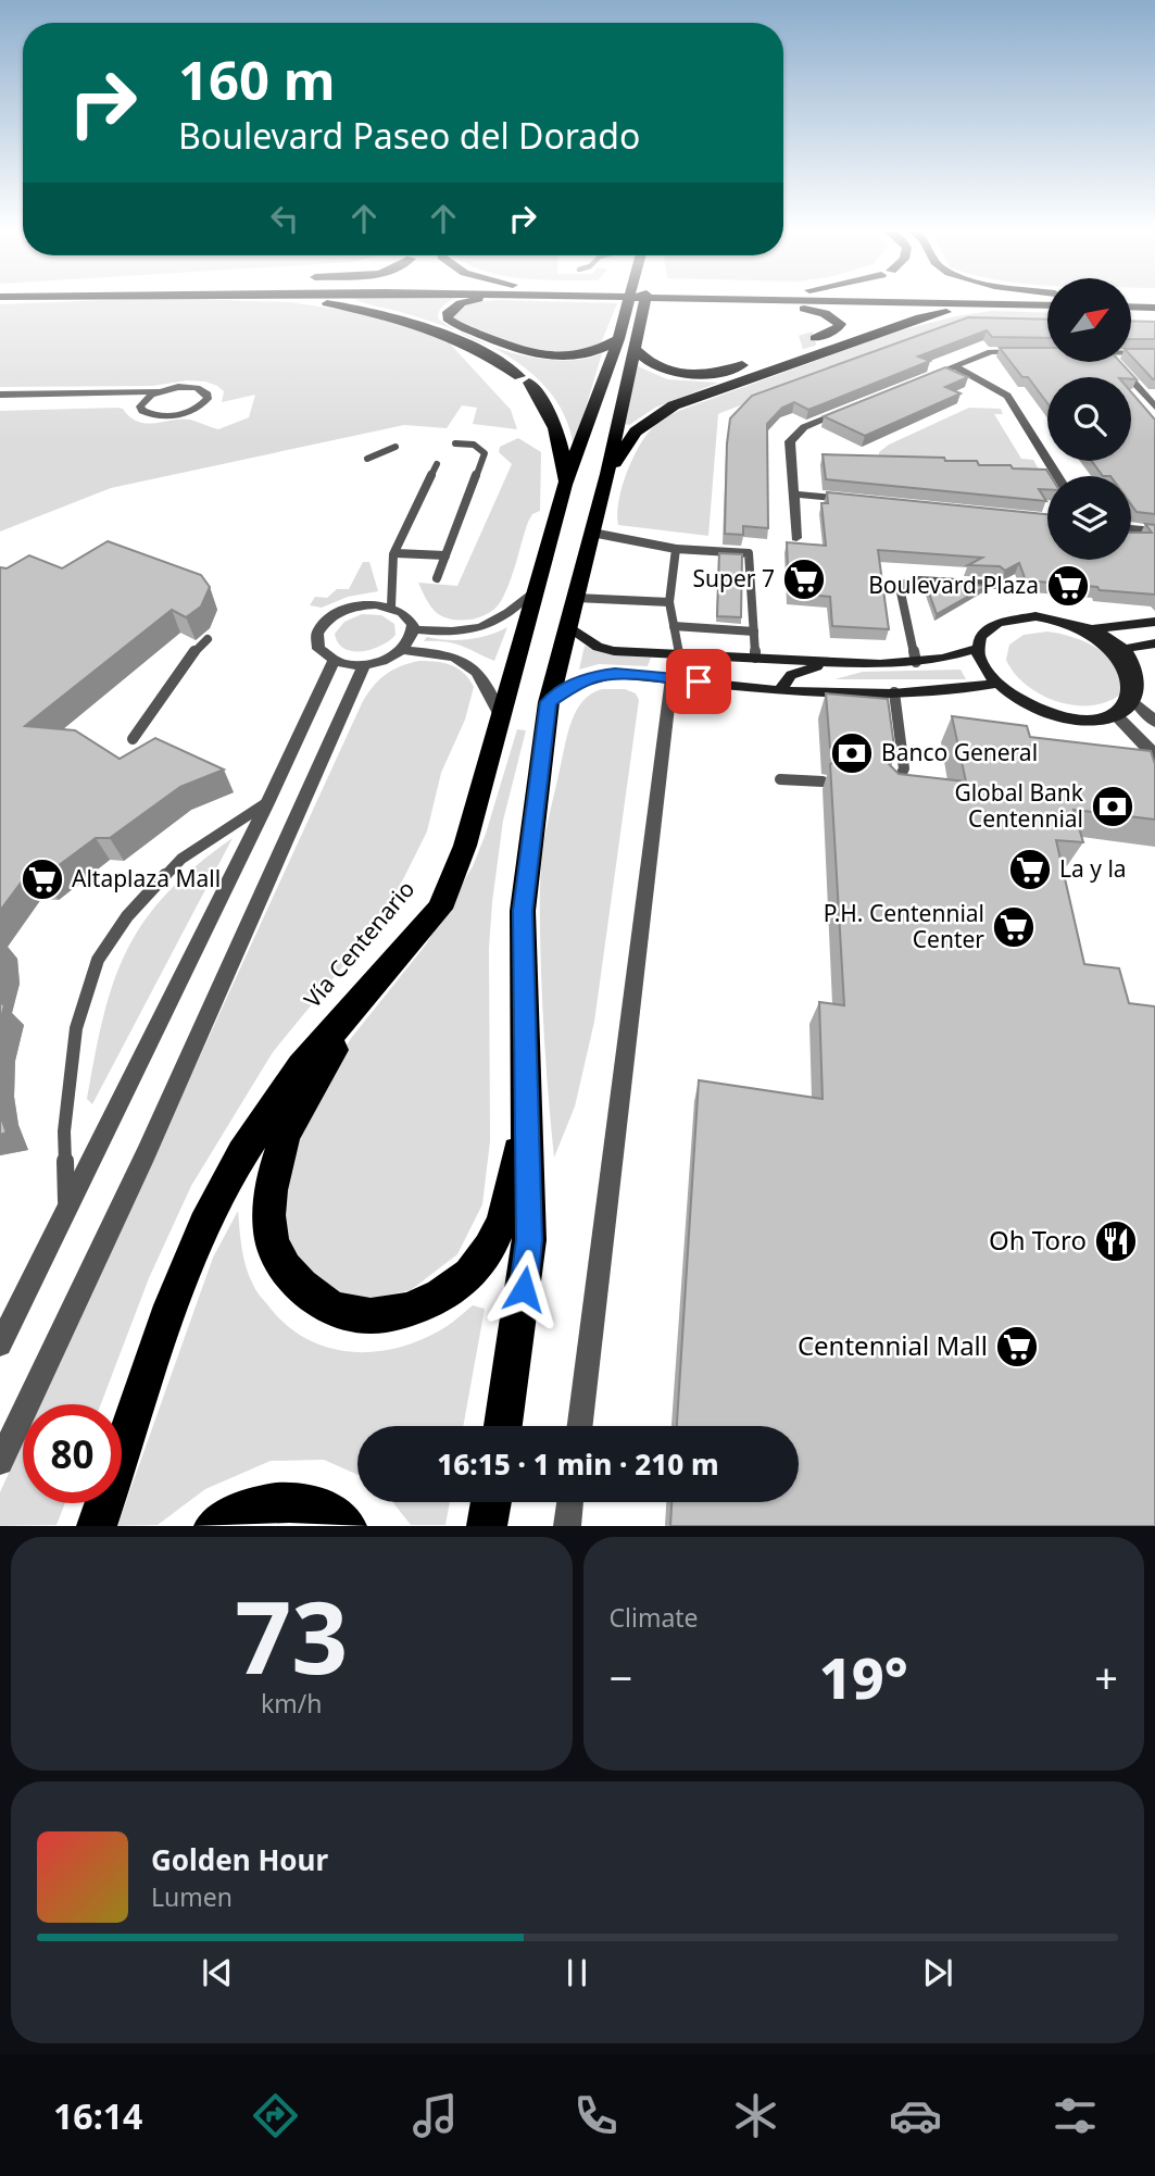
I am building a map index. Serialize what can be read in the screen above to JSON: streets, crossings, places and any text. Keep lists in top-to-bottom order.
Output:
{
  "streets": {
    "highway": ["Vía Centenario"]
  },
  "places": {
    "supermarket": [
      "Super 7",
      "Boulevard Plaza",
      "La y la",
      "Altaplaza Mall",
      "P.H. Centennial Center",
      "Centennial Mall"
    ],
    "bank": ["Banco General", "Global Bank Centennial"],
    "restaurant": ["Oh Toro"]
  },
  "north": "top right",
  "page": {
    "turn": ["160 m", "Boulevard Paseo del Dorado"],
    "limit": "80",
    "trip": "16:15 · 1 min · 210 m",
    "tile": [
      ["73", "km/h"],
      "Climate"
    ],
    "heat": ["−", "19°", "+"],
    "song": ["Golden Hour", "Lumen"],
    "tabs": "16:14"
  }
}
